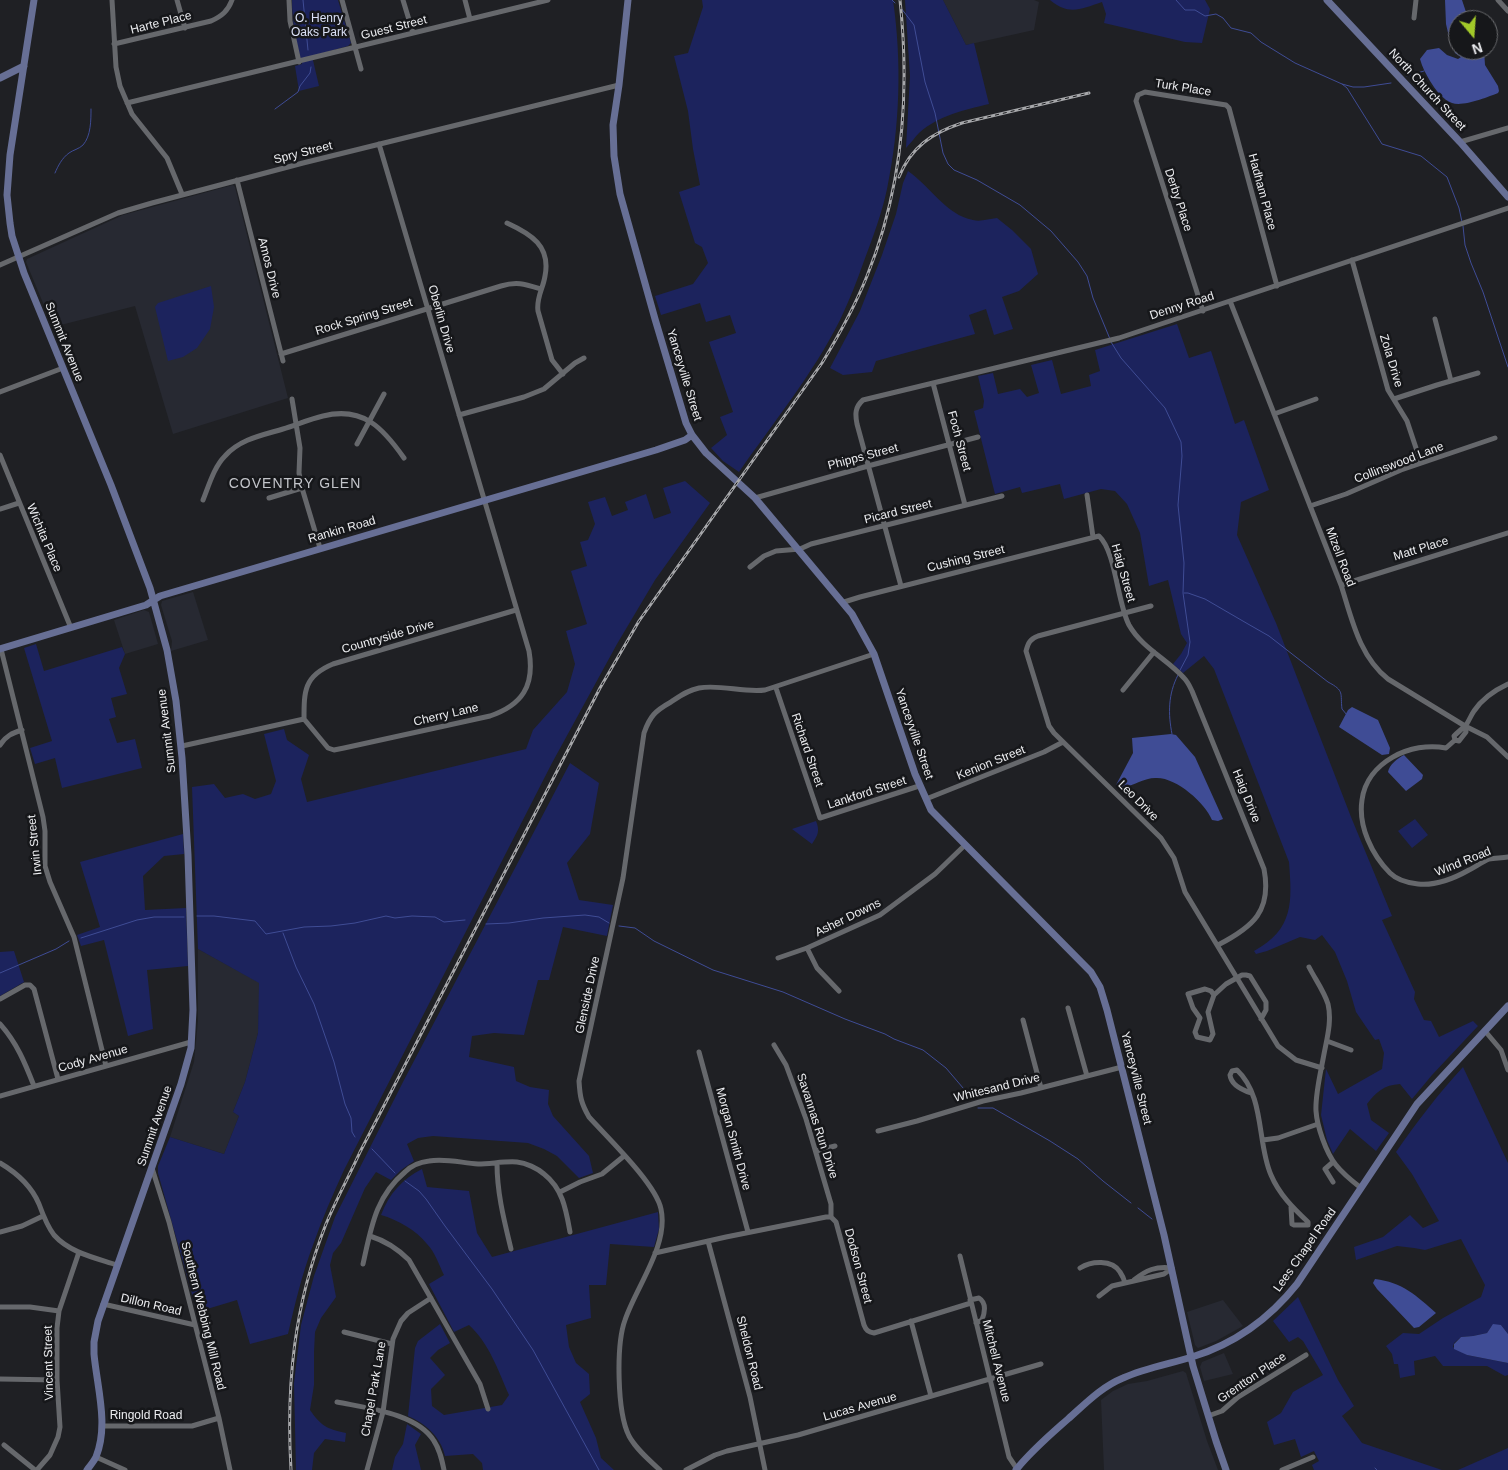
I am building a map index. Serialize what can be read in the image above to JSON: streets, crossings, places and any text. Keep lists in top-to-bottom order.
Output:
{
  "streets": {
    "main road": [
      "North Church Street",
      "Summit Avenue",
      "Yanceyville Street",
      "Rankin Road",
      "Lees Chapel Road"
    ],
    "street": [
      "Harte Place",
      "Guest Street",
      "Turk Place",
      "Spry Street",
      "Hadham Place",
      "Derby Place",
      "Amos Drive",
      "Denny Road",
      "Rock Spring Street",
      "Oberlin Drive",
      "Zola Drive",
      "Foch Street",
      "Phipps Street",
      "Collinswood Lane",
      "Picard Street",
      "Wichita Place",
      "Matt Place",
      "Mizell Road",
      "Cushing Street",
      "Haig Street",
      "Countryside Drive",
      "Cherry Lane",
      "Richard Street",
      "Kenion Street",
      "Lankford Street",
      "Haig Drive",
      "Leo Drive",
      "Irwin Street",
      "Wind Road",
      "Asher Downs",
      "Glenside Drive",
      "Cody Avenue",
      "Whitesand Drive",
      "Savannas Run Drive",
      "Morgan Smith Drive",
      "Dodson Street",
      "Dillon Road",
      "Southern Webbing Mill Road",
      "Sheldon Road",
      "Mitchell Avenue",
      "Vincent Street",
      "Grentton Place",
      "Chapel Park Lane",
      "Lucas Avenue",
      "Ringold Road"
    ]
  },
  "crossings": [
    ["Turk Place", "Hadham Place"],
    ["Turk Place", "Derby Place"],
    ["Spry Street", "Amos Drive"],
    ["Spry Street", "Oberlin Drive"],
    ["Spry Street", "Summit Avenue"],
    ["Spry Street", "Yanceyville Street"],
    ["Hadham Place", "Denny Road"],
    ["Derby Place", "Denny Road"],
    ["Amos Drive", "Rock Spring Street"],
    ["Denny Road", "Zola Drive"],
    ["Denny Road", "Foch Street"],
    ["Denny Road", "Phipps Street"],
    ["Denny Road", "Mizell Road"],
    ["Rock Spring Street", "Oberlin Drive"],
    ["Oberlin Drive", "Rankin Road"],
    ["Oberlin Drive", "Cherry Lane"],
    ["Summit Avenue", "Rankin Road"],
    ["Summit Avenue", "Cody Avenue"],
    ["Summit Avenue", "Dillon Road"],
    ["Summit Avenue", "Southern Webbing Mill Road"],
    ["Summit Avenue", "Ringold Road"],
    ["Zola Drive", "Collinswood Lane"],
    ["Yanceyville Street", "Phipps Street"],
    ["Yanceyville Street", "Picard Street"],
    ["Yanceyville Street", "Rankin Road"],
    ["Yanceyville Street", "Cushing Street"],
    ["Yanceyville Street", "Kenion Street"],
    ["Yanceyville Street", "Lankford Street"],
    ["Yanceyville Street", "Asher Downs"],
    ["Yanceyville Street", "Glenside Drive"],
    ["Yanceyville Street", "Whitesand Drive"],
    ["Yanceyville Street", "Lees Chapel Road"],
    ["Yanceyville Street", "Grentton Place"],
    ["Foch Street", "Phipps Street"],
    ["Foch Street", "Picard Street"],
    ["Collinswood Lane", "Mizell Road"],
    ["Rankin Road", "Wichita Place"],
    ["Rankin Road", "Cherry Lane"],
    ["Rankin Road", "Irwin Street"],
    ["Matt Place", "Mizell Road"],
    ["Mizell Road", "Wind Road"],
    ["Cushing Street", "Haig Street"],
    ["Haig Street", "Haig Drive"],
    ["Haig Street", "Leo Drive"],
    ["Countryside Drive", "Cherry Lane"],
    ["Richard Street", "Lankford Street"],
    ["Richard Street", "Glenside Drive"],
    ["Kenion Street", "Leo Drive"],
    ["Haig Drive", "Leo Drive"],
    ["Irwin Street", "Cody Avenue"],
    ["Glenside Drive", "Dodson Street"],
    ["Savannas Run Drive", "Dodson Street"],
    ["Morgan Smith Drive", "Dodson Street"],
    ["Lees Chapel Road", "Mitchell Avenue"],
    ["Dodson Street", "Sheldon Road"],
    ["Dodson Street", "Mitchell Avenue"],
    ["Dillon Road", "Southern Webbing Mill Road"],
    ["Southern Webbing Mill Road", "Ringold Road"],
    ["Sheldon Road", "Lucas Avenue"],
    ["Mitchell Avenue", "Lucas Avenue"]
  ],
  "districts": ["COVENTRY GLEN"],
  "parks": ["O. Henry Oaks Park"],
  "north": "bottom"
}
